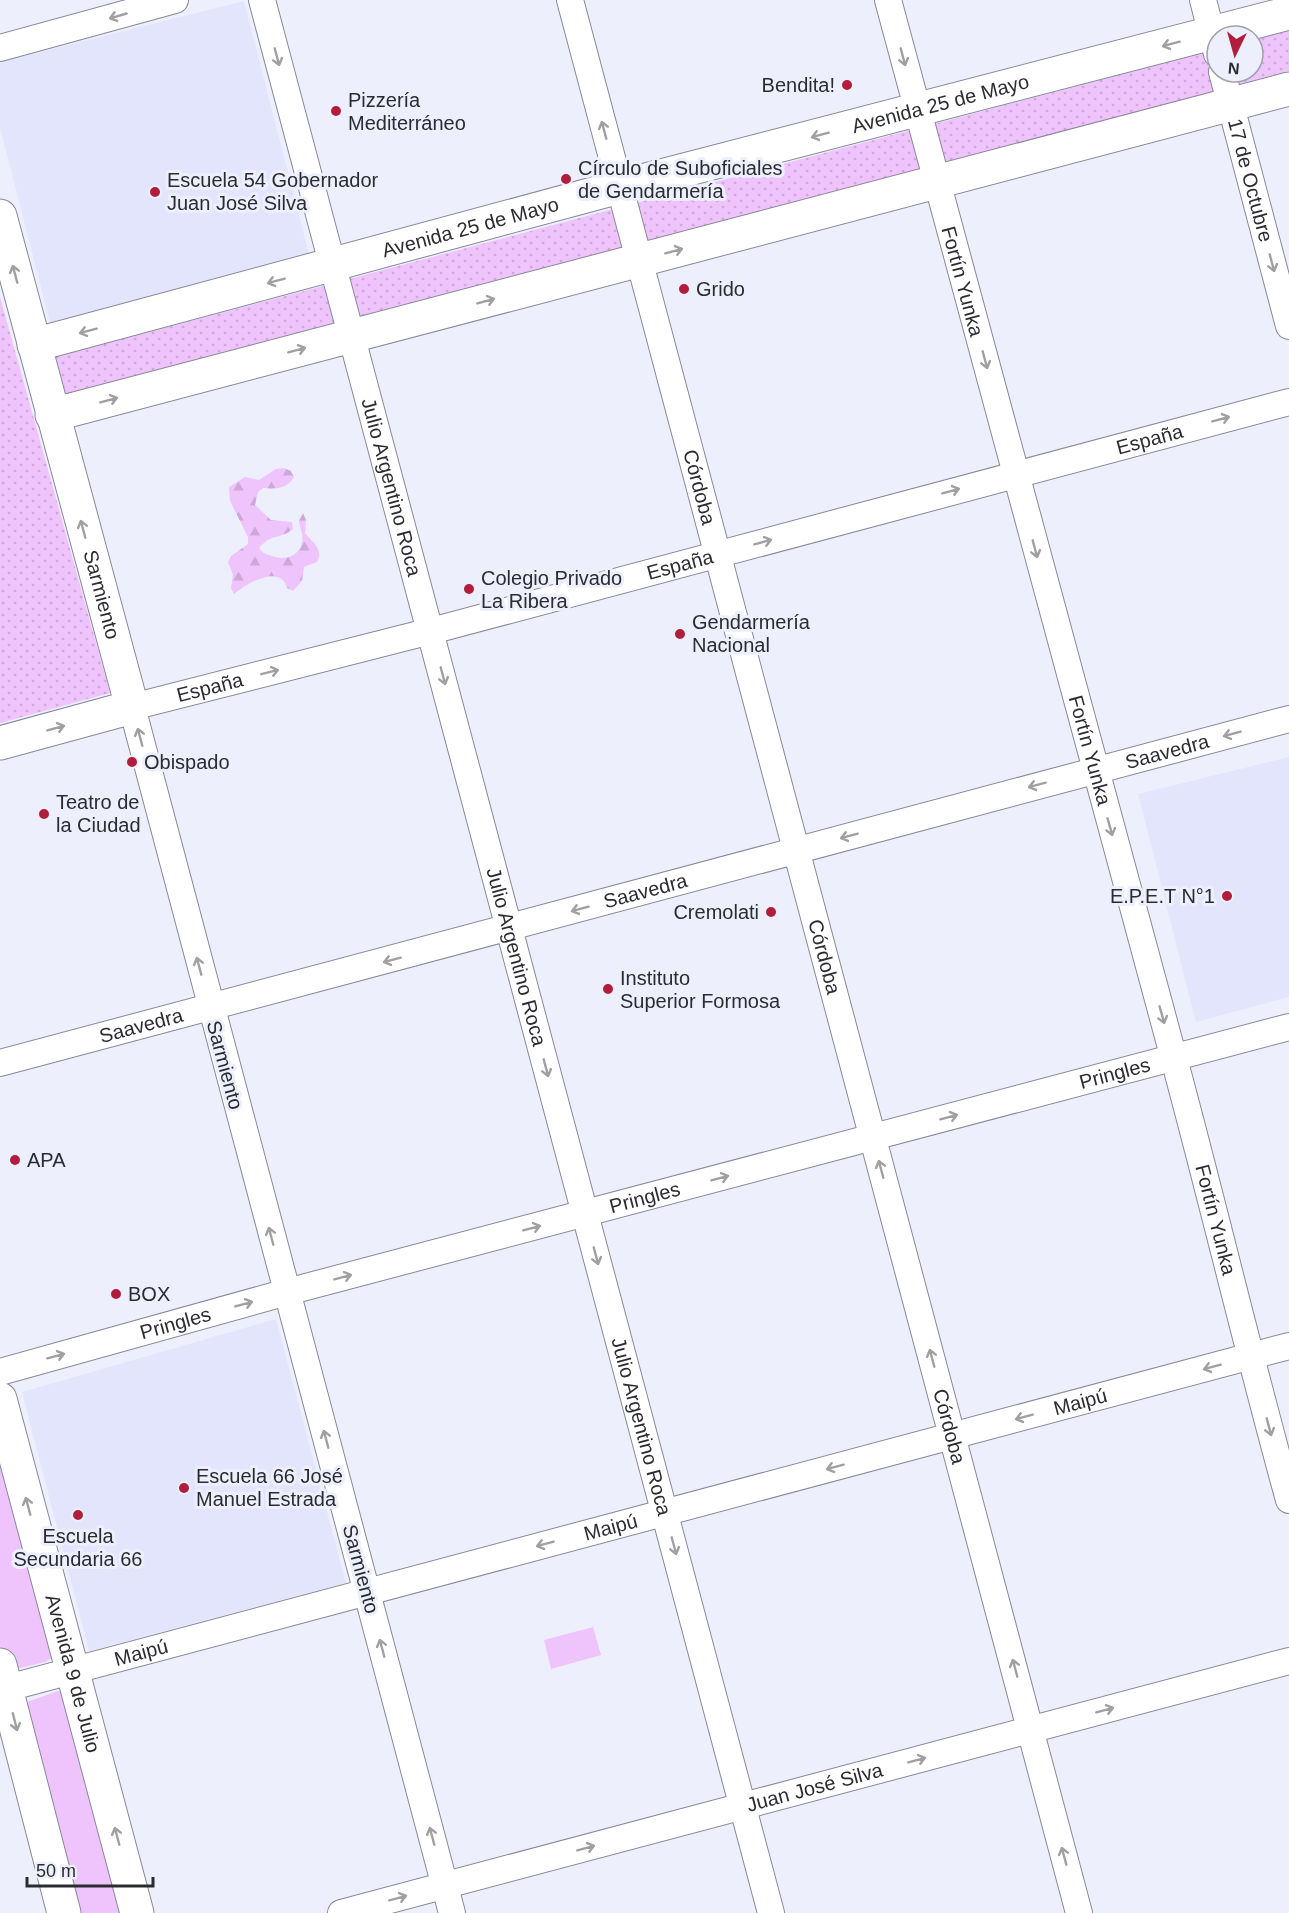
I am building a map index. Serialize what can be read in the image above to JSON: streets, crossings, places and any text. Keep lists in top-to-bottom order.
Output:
{
  "streets": {
    "main road": [
      "Avenida 25 de Mayo",
      "España",
      "Sarmiento",
      "Avenida 9 de Julio"
    ],
    "street": [
      "17 de Octubre",
      "Fortín Yunka",
      "Julio Argentino Roca",
      "Córdoba",
      "Saavedra",
      "Pringles",
      "Maipú",
      "Juan José Silva"
    ]
  },
  "crossings": [
    ["Avenida 25 de Mayo", "Fortín Yunka"],
    ["Avenida 25 de Mayo", "Julio Argentino Roca"],
    ["Avenida 25 de Mayo", "Córdoba"],
    ["Avenida 25 de Mayo", "Sarmiento"],
    ["Fortín Yunka", "España"],
    ["Fortín Yunka", "Saavedra"],
    ["Fortín Yunka", "Pringles"],
    ["Fortín Yunka", "Maipú"],
    ["España", "Julio Argentino Roca"],
    ["España", "Córdoba"],
    ["España", "Sarmiento"],
    ["Julio Argentino Roca", "Saavedra"],
    ["Julio Argentino Roca", "Pringles"],
    ["Julio Argentino Roca", "Maipú"],
    ["Julio Argentino Roca", "Juan José Silva"],
    ["Córdoba", "Saavedra"],
    ["Córdoba", "Pringles"],
    ["Córdoba", "Maipú"],
    ["Córdoba", "Juan José Silva"],
    ["Sarmiento", "Saavedra"],
    ["Sarmiento", "Pringles"],
    ["Sarmiento", "Maipú"],
    ["Sarmiento", "Juan José Silva"],
    ["Maipú", "Avenida 9 de Julio"]
  ],
  "one_way": [
    "17 de Octubre",
    "Fortín Yunka",
    "España",
    "Julio Argentino Roca",
    "Córdoba",
    "Sarmiento",
    "Saavedra",
    "Pringles",
    "Maipú",
    "Juan José Silva"
  ],
  "places": [
    "Bendita!",
    "Pizzería Mediterráneo",
    "Círculo de Suboficiales de Gendarmería",
    "Escuela 54 Gobernador Juan José Silva",
    "Grido",
    "Colegio Privado La Ribera",
    "Gendarmería Nacional",
    "Obispado",
    "Teatro de la Ciudad",
    "E.P.E.T N°1",
    "Cremolati",
    "Instituto Superior Formosa",
    "APA",
    "BOX",
    "Escuela 66 José Manuel Estrada",
    "Escuela Secundaria 66"
  ],
  "scale_bar": "50 m",
  "north": "bottom"
}
